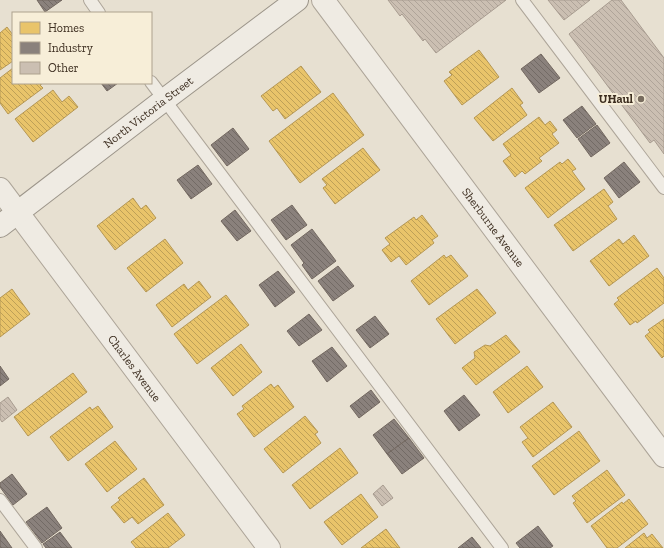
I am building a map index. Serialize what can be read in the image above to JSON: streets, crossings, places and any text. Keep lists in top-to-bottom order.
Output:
{
  "streets": {
    "street": ["North Victoria Street", "Sherburne Avenue", "Charles Avenue"]
  },
  "crossings": [
    ["North Victoria Street", "Charles Avenue"]
  ],
  "places": ["UHaul"],
  "legend": ["Homes", "Industry", "Other"]
}
